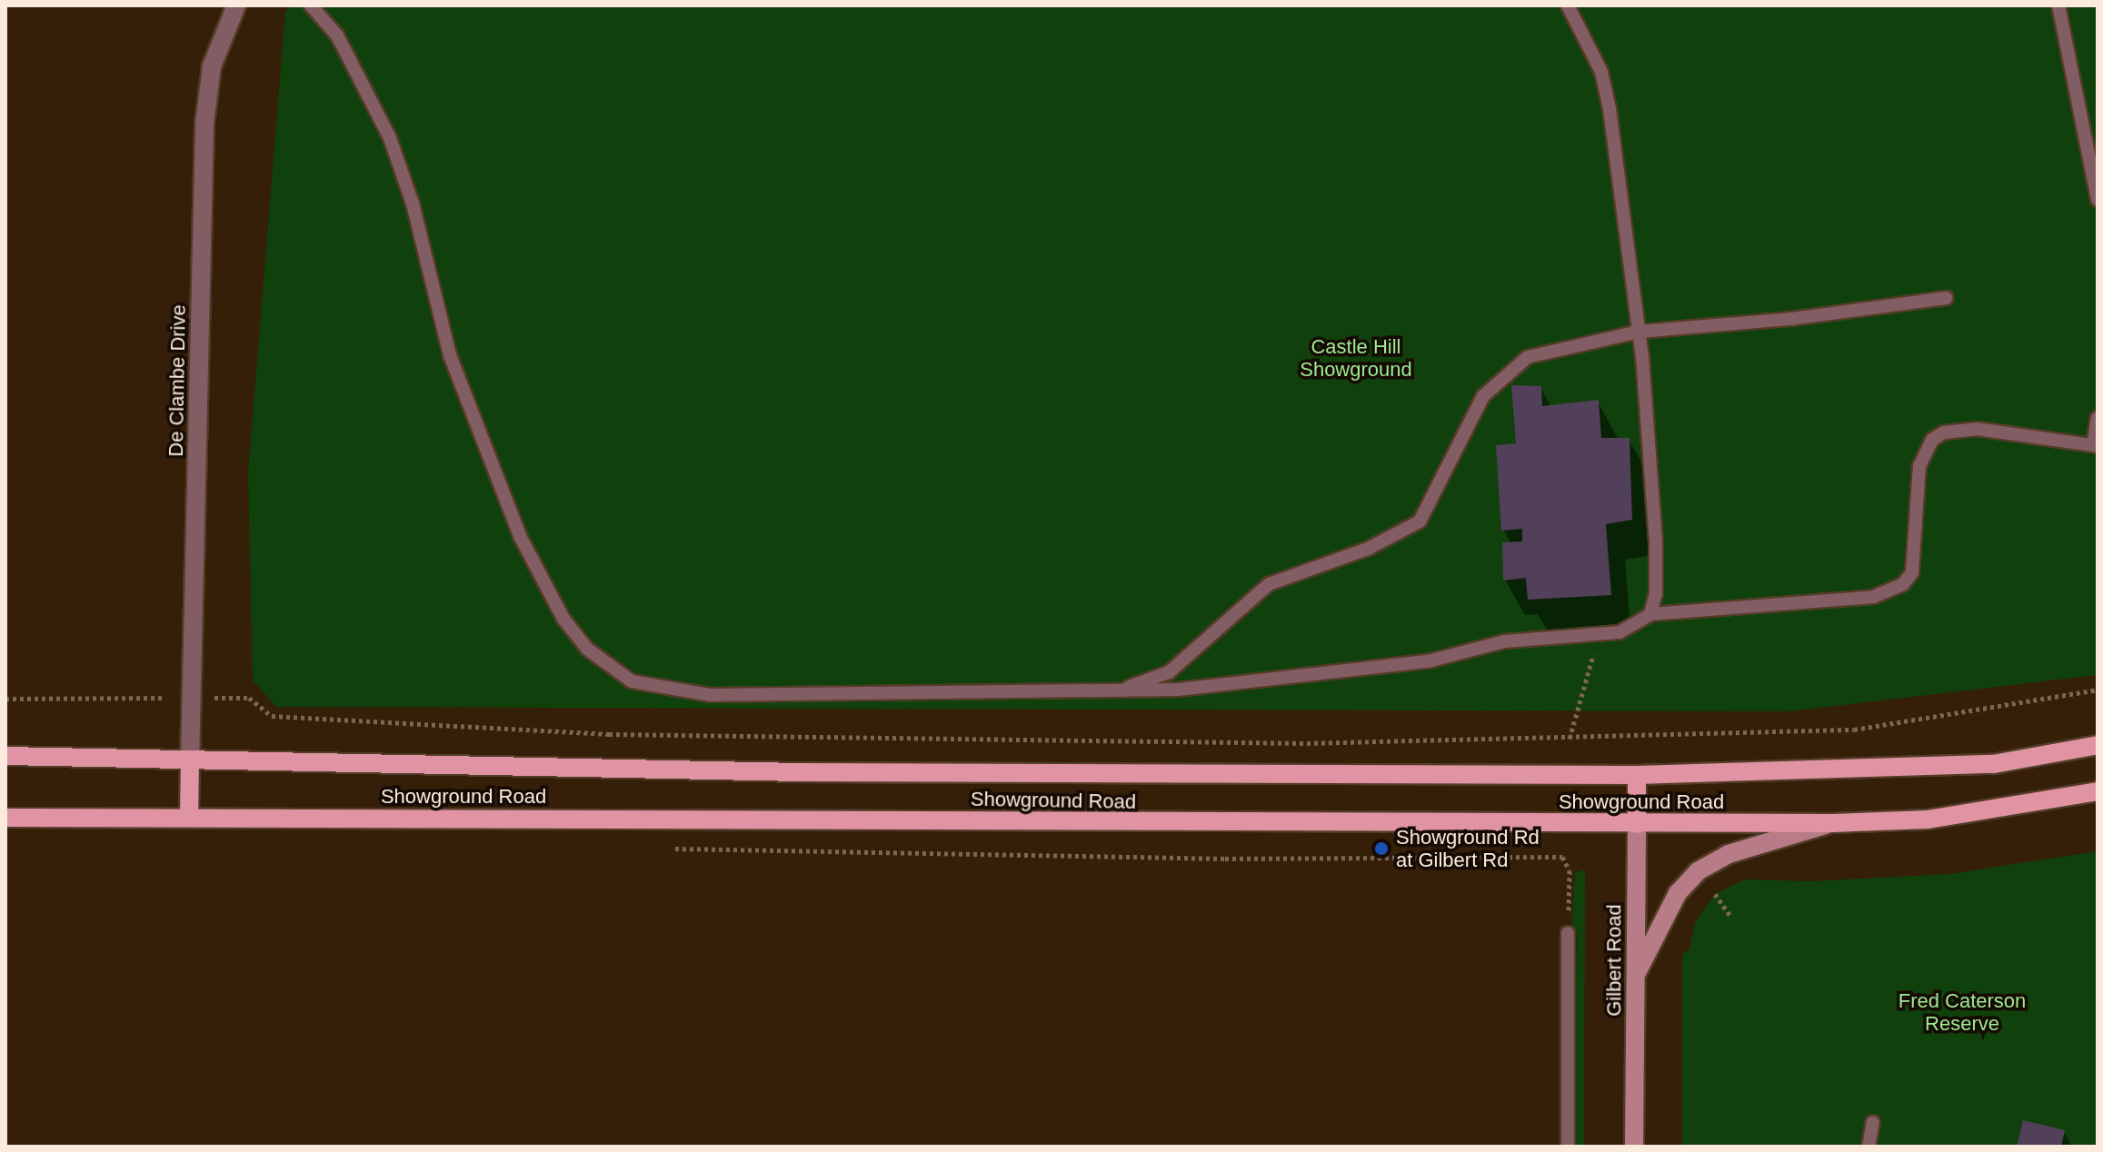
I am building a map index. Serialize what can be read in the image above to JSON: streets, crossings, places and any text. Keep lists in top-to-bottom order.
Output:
{
  "streets": {
    "main road": ["Showground Road", "Gilbert Road"],
    "street": ["De Clambe Drive"]
  },
  "crossings": [
    ["De Clambe Drive", "Showground Road"],
    ["Showground Road", "Gilbert Road"]
  ],
  "parks": ["Castle Hill Showground", "Fred Caterson Reserve"],
  "places": ["Showground Rd at Gilbert Rd"]
}
